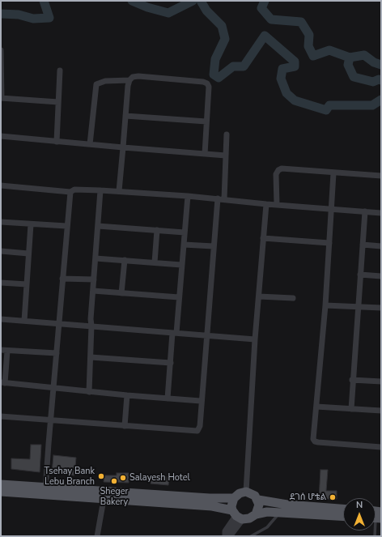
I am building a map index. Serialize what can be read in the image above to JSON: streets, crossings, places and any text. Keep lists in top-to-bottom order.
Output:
{
  "places": [
    "Tsehay Bank Lebu Branch",
    "Salayesh Hotel",
    "Sheger Bakery",
    "ደገሰ ሆቴል"
  ],
  "north": "top"
}
